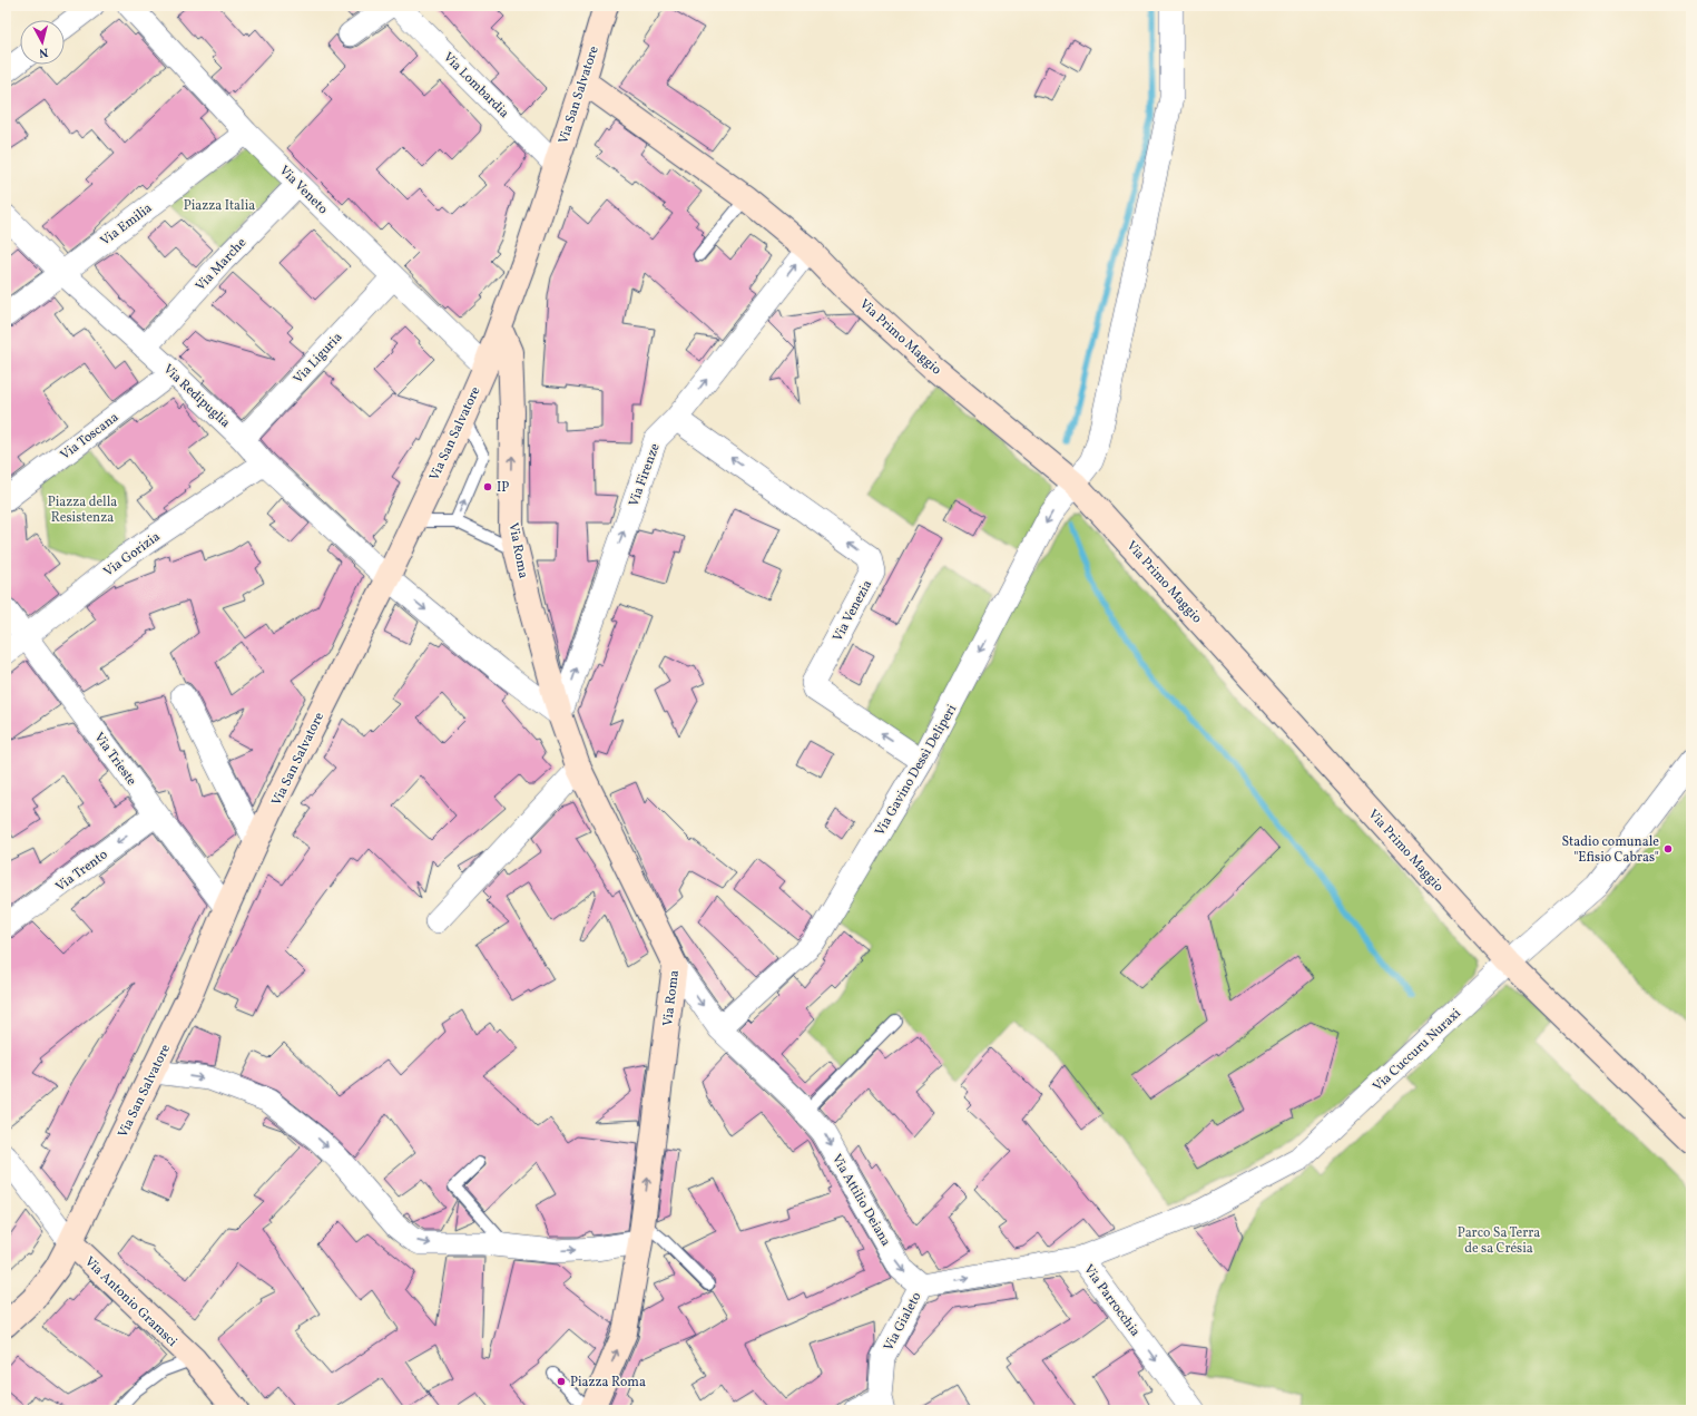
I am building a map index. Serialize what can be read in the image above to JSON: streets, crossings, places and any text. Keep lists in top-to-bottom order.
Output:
{
  "streets": {
    "street": [
      "Via Lombardia",
      "Via San Salvatore",
      "Via Veneto",
      "Via Emilia",
      "Via Marche",
      "Via Primo Maggio",
      "Via Liguria",
      "Via Redipuglia",
      "Via Toscana",
      "Via Firenze",
      "Via Roma",
      "Via Gorizia",
      "Via Venezia",
      "Via Trieste",
      "Via Gavino Dessì Deliperi",
      "Via Trento",
      "Via Cuccuru Nuraxi",
      "Via Attilio Deiana",
      "Via Parrocchia",
      "Via Antonio Gramsci",
      "Via Gialeto"
    ]
  },
  "crossings": [
    ["Via Lombardia", "Via San Salvatore"],
    ["Via San Salvatore", "Via Veneto"],
    ["Via San Salvatore", "Via Primo Maggio"],
    ["Via San Salvatore", "Via Redipuglia"],
    ["Via San Salvatore", "Via Roma"],
    ["Via San Salvatore", "Via Trieste"],
    ["Via San Salvatore", "Via Antonio Gramsci"],
    ["Via Veneto", "Via Emilia"],
    ["Via Veneto", "Via Marche"],
    ["Via Veneto", "Via Liguria"],
    ["Via Emilia", "Via Redipuglia"],
    ["Via Marche", "Via Redipuglia"],
    ["Via Primo Maggio", "Via Firenze"],
    ["Via Primo Maggio", "Via Gavino Dessì Deliperi"],
    ["Via Primo Maggio", "Via Cuccuru Nuraxi"],
    ["Via Liguria", "Via Redipuglia"],
    ["Via Redipuglia", "Via Toscana"],
    ["Via Redipuglia", "Via Gorizia"],
    ["Via Firenze", "Via Roma"],
    ["Via Firenze", "Via Venezia"],
    ["Via Roma", "Via Attilio Deiana"],
    ["Via Gorizia", "Via Trieste"],
    ["Via Venezia", "Via Gavino Dessì Deliperi"],
    ["Via Trieste", "Via Trento"],
    ["Via Gavino Dessì Deliperi", "Via Attilio Deiana"],
    ["Via Cuccuru Nuraxi", "Via Parrocchia"],
    ["Via Attilio Deiana", "Via Parrocchia"],
    ["Via Attilio Deiana", "Via Gialeto"],
    ["Via Parrocchia", "Via Gialeto"]
  ],
  "one_way": [
    "Via Firenze",
    "Via Roma",
    "Via Venezia",
    "Via Trento",
    "Via Attilio Deiana",
    "Via Parrocchia"
  ],
  "parks": ["Piazza Italia", "Piazza della Resistenza", "Parco Sa Terra de sa Crésia"],
  "places": ["IP", "Stadio comunale \"Efisio Cabras\"", "Piazza Roma"],
  "north": "bottom"
}
